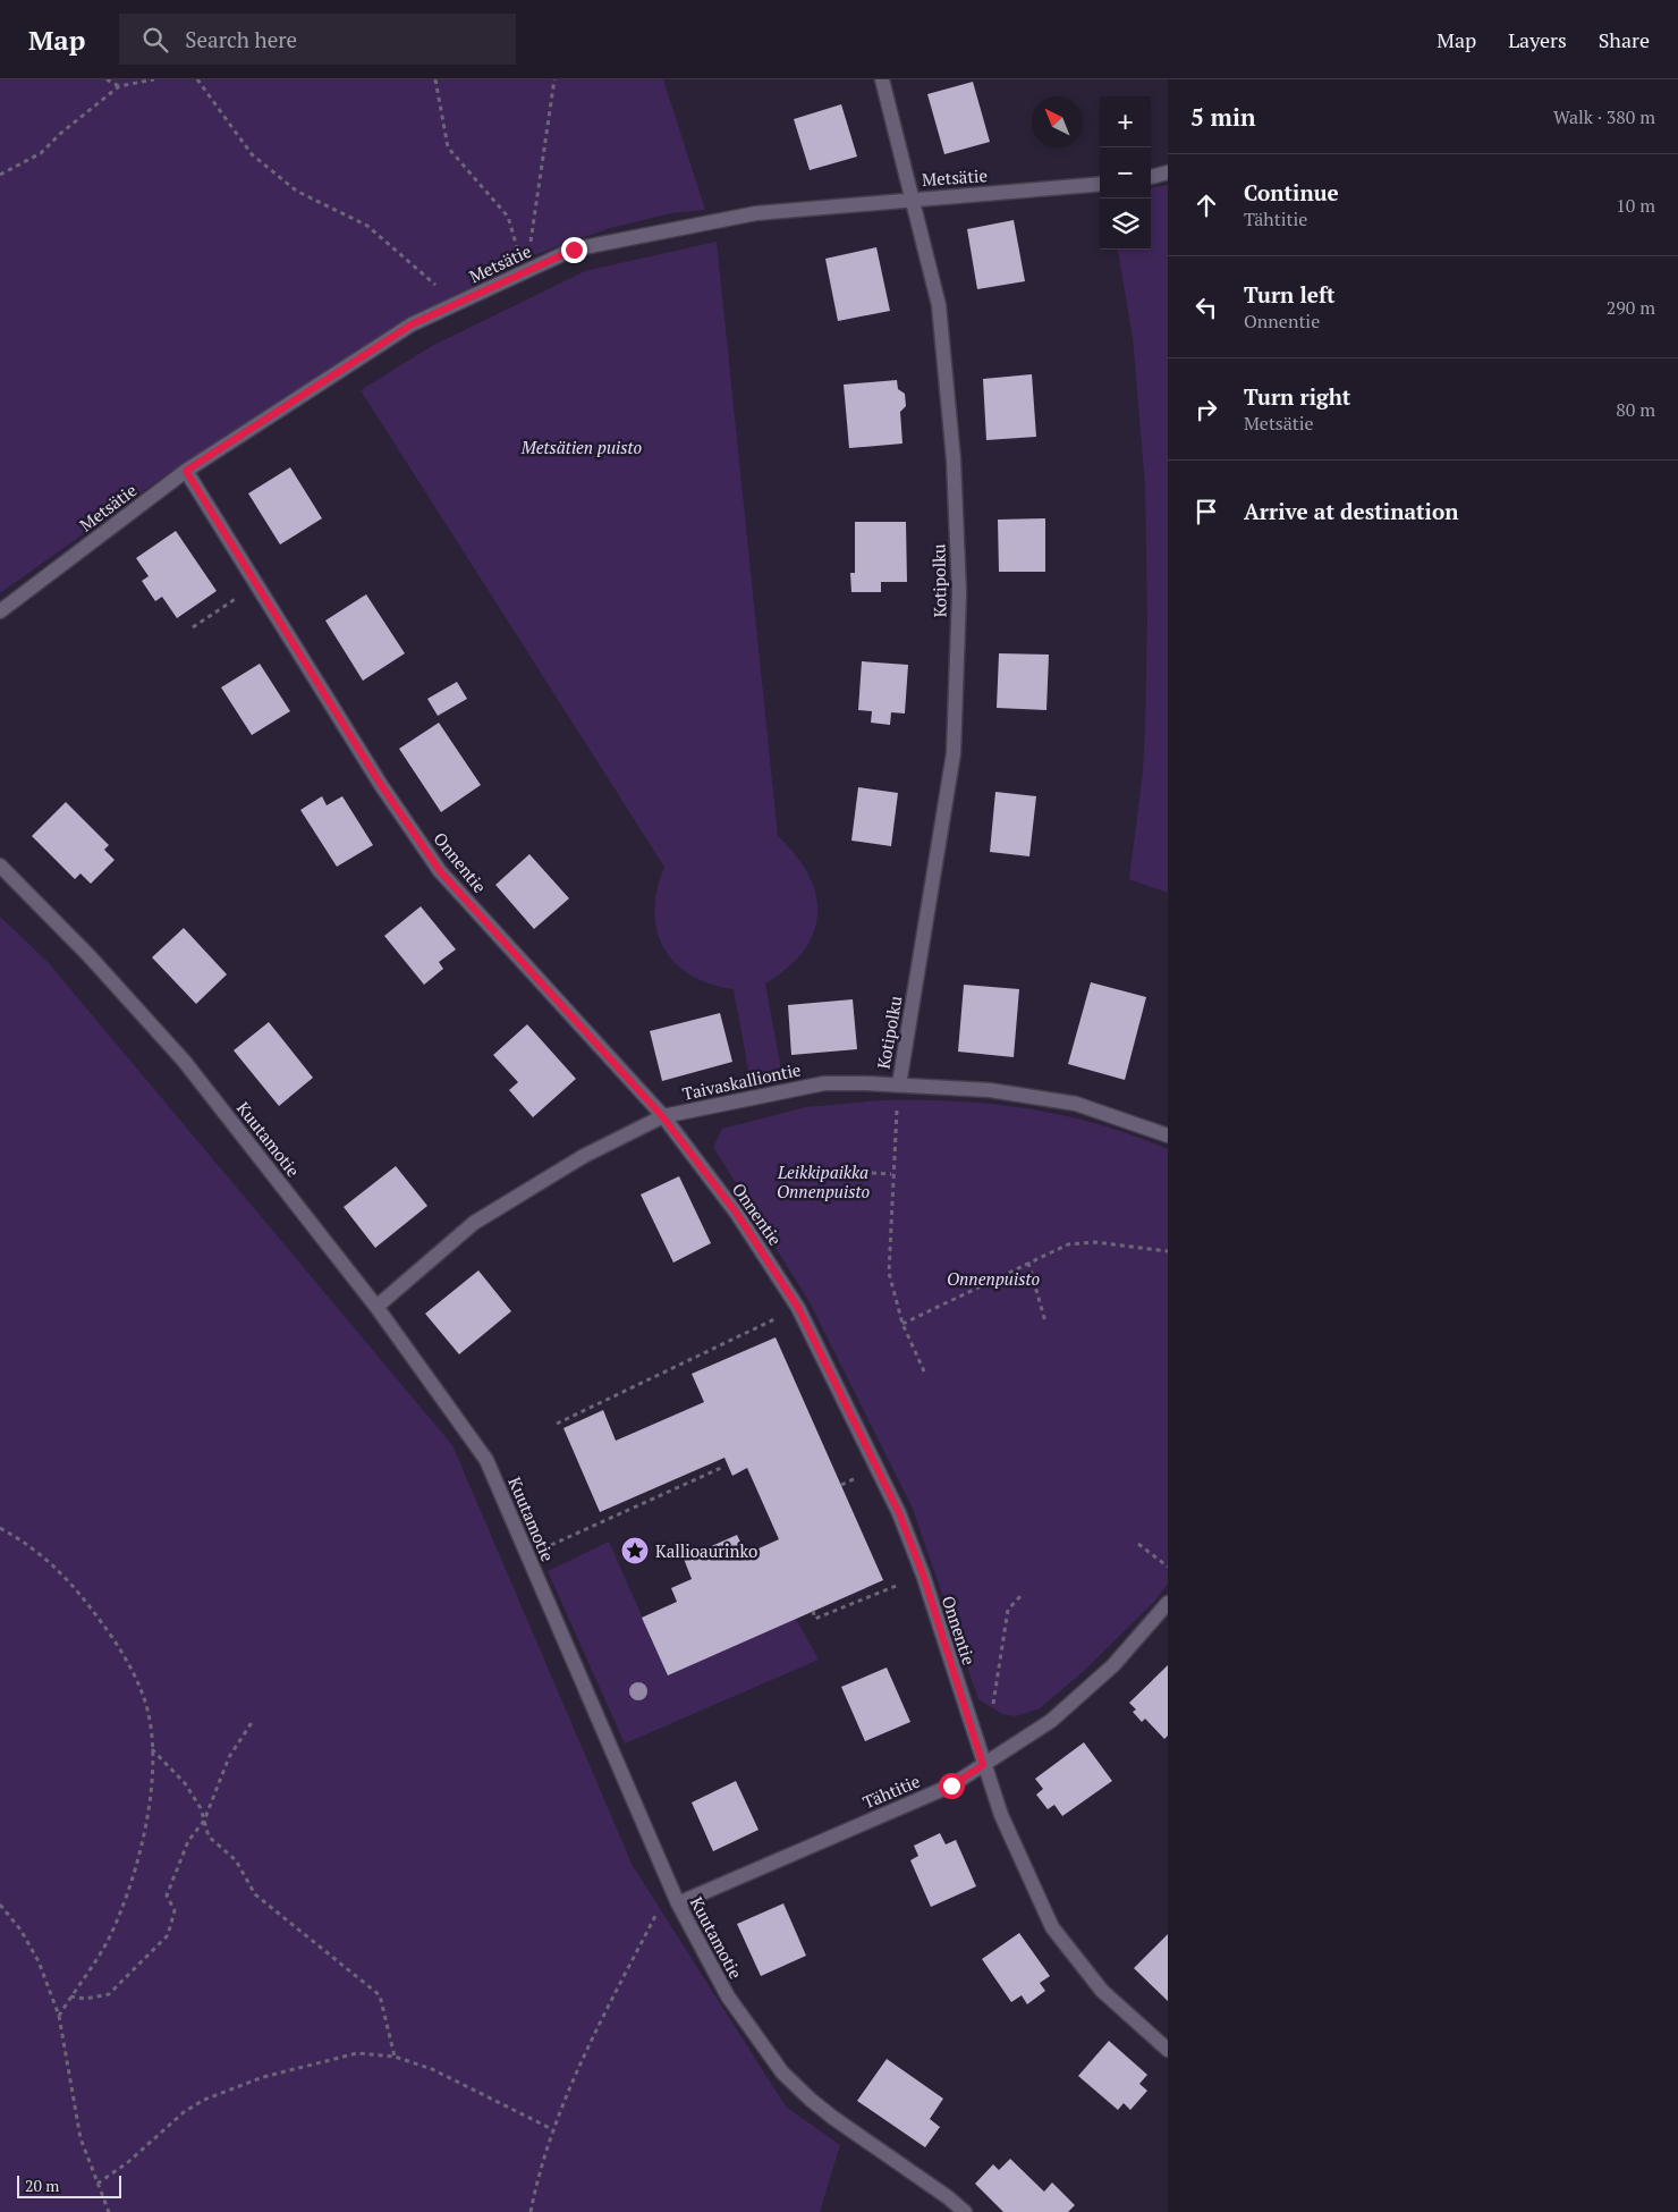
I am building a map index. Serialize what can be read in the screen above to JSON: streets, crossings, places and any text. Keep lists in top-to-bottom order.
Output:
{
  "streets": {
    "street": [
      "Metsätie",
      "Kotipolku",
      "Onnentie",
      "Taivaskalliontie",
      "Kuutamotie",
      "Tähtitie"
    ]
  },
  "crossings": [
    ["Metsätie", "Kotipolku"],
    ["Metsätie", "Onnentie"],
    ["Kotipolku", "Taivaskalliontie"],
    ["Onnentie", "Taivaskalliontie"],
    ["Onnentie", "Tähtitie"],
    ["Taivaskalliontie", "Kuutamotie"],
    ["Kuutamotie", "Tähtitie"]
  ],
  "parks": ["Metsätien puisto", "Leikkipaikka Onnenpuisto", "Onnenpuisto"],
  "places": {
    "place": ["Kallioaurinko"]
  },
  "scale_bar": "20 m",
  "north": "top left",
  "page": {
    "header": "Map",
    "search": "Search here",
    "nav": ["Map", "Layers", "Share"],
    "heading": ["5 min", "Walk · 380 m"],
    "map_buttons": ["+", "−"],
    "list": [
      ["Continue", "Tähtitie", "10 m"],
      ["Turn left", "Onnentie", "290 m"],
      ["Turn right", "Metsätie", "80 m"],
      "Arrive at destination"
    ],
    "scale": "20 m"
  }
}
